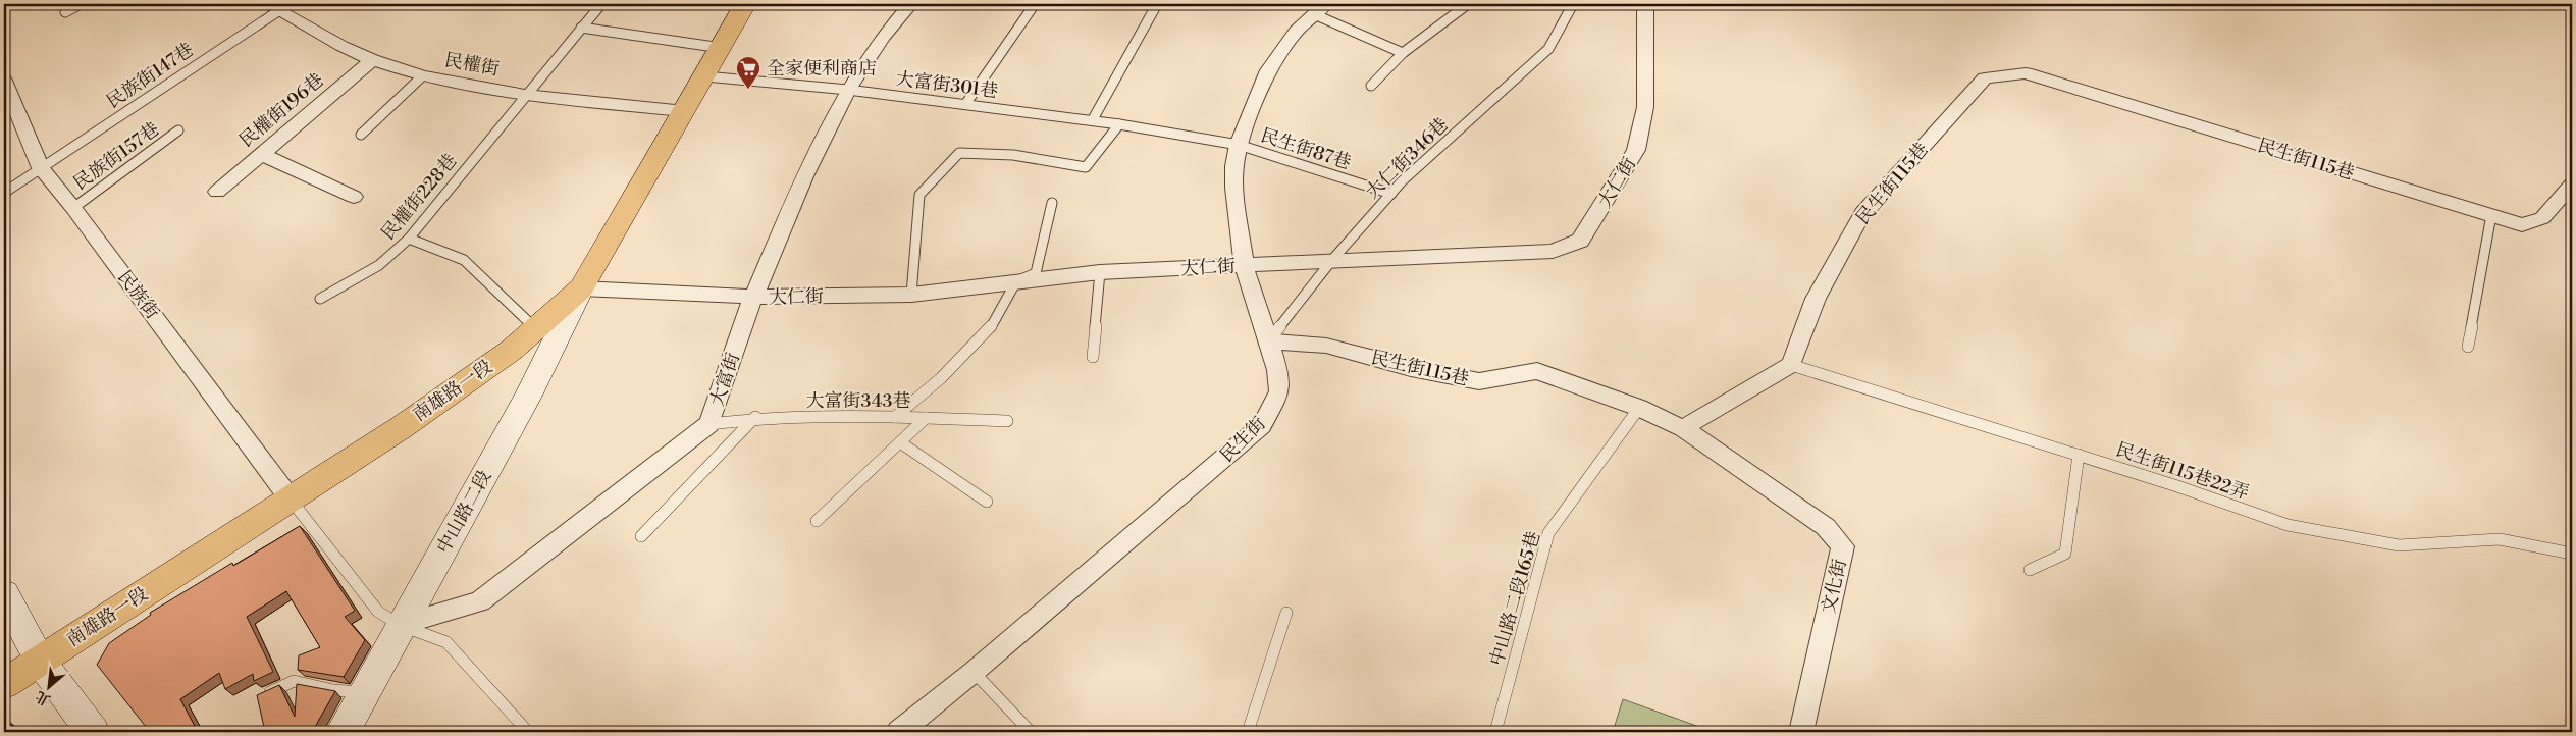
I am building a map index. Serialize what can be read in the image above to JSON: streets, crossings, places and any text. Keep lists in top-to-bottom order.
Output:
{
  "streets": {
    "main road": ["南雄路一段"],
    "street": [
      "民權街",
      "民權街196巷",
      "民生街115巷",
      "大仁街",
      "民族街",
      "大富街",
      "民生街",
      "中山路二段",
      "文化街"
    ],
    "lane": [
      "民族街147巷",
      "大富街301巷",
      "民生街87巷",
      "民族街157巷",
      "大仁街346巷",
      "民權街228巷",
      "大富街343巷",
      "民生街115巷22弄",
      "中山路二段165巷"
    ]
  },
  "crossings": [
    ["民權街", "民族街147巷"],
    ["民權街", "民權街196巷"],
    ["民權街", "民權街228巷"],
    ["民權街", "南雄路一段"],
    ["民族街147巷", "民族街"],
    ["大富街301巷", "民生街87巷"],
    ["大富街301巷", "大富街"],
    ["大富街301巷", "南雄路一段"],
    ["大富街301巷", "民生街"],
    ["民生街87巷", "大仁街346巷"],
    ["民生街87巷", "民生街"],
    ["民族街157巷", "民族街"],
    ["大仁街346巷", "民生街115巷"],
    ["大仁街346巷", "大仁街"],
    ["大仁街346巷", "民生街"],
    ["民生街115巷", "民生街"],
    ["民生街115巷", "民生街115巷22弄"],
    ["民生街115巷", "文化街"],
    ["民生街115巷", "中山路二段165巷"],
    ["大仁街", "大富街"],
    ["大仁街", "南雄路一段"],
    ["大仁街", "民生街"],
    ["大仁街", "中山路二段"],
    ["民族街", "南雄路一段"],
    ["大富街", "大富街343巷"],
    ["大富街", "中山路二段"],
    ["南雄路一段", "中山路二段"]
  ],
  "places": {
    "supermarket": ["全家便利商店"]
  },
  "north": "bottom left"
}
